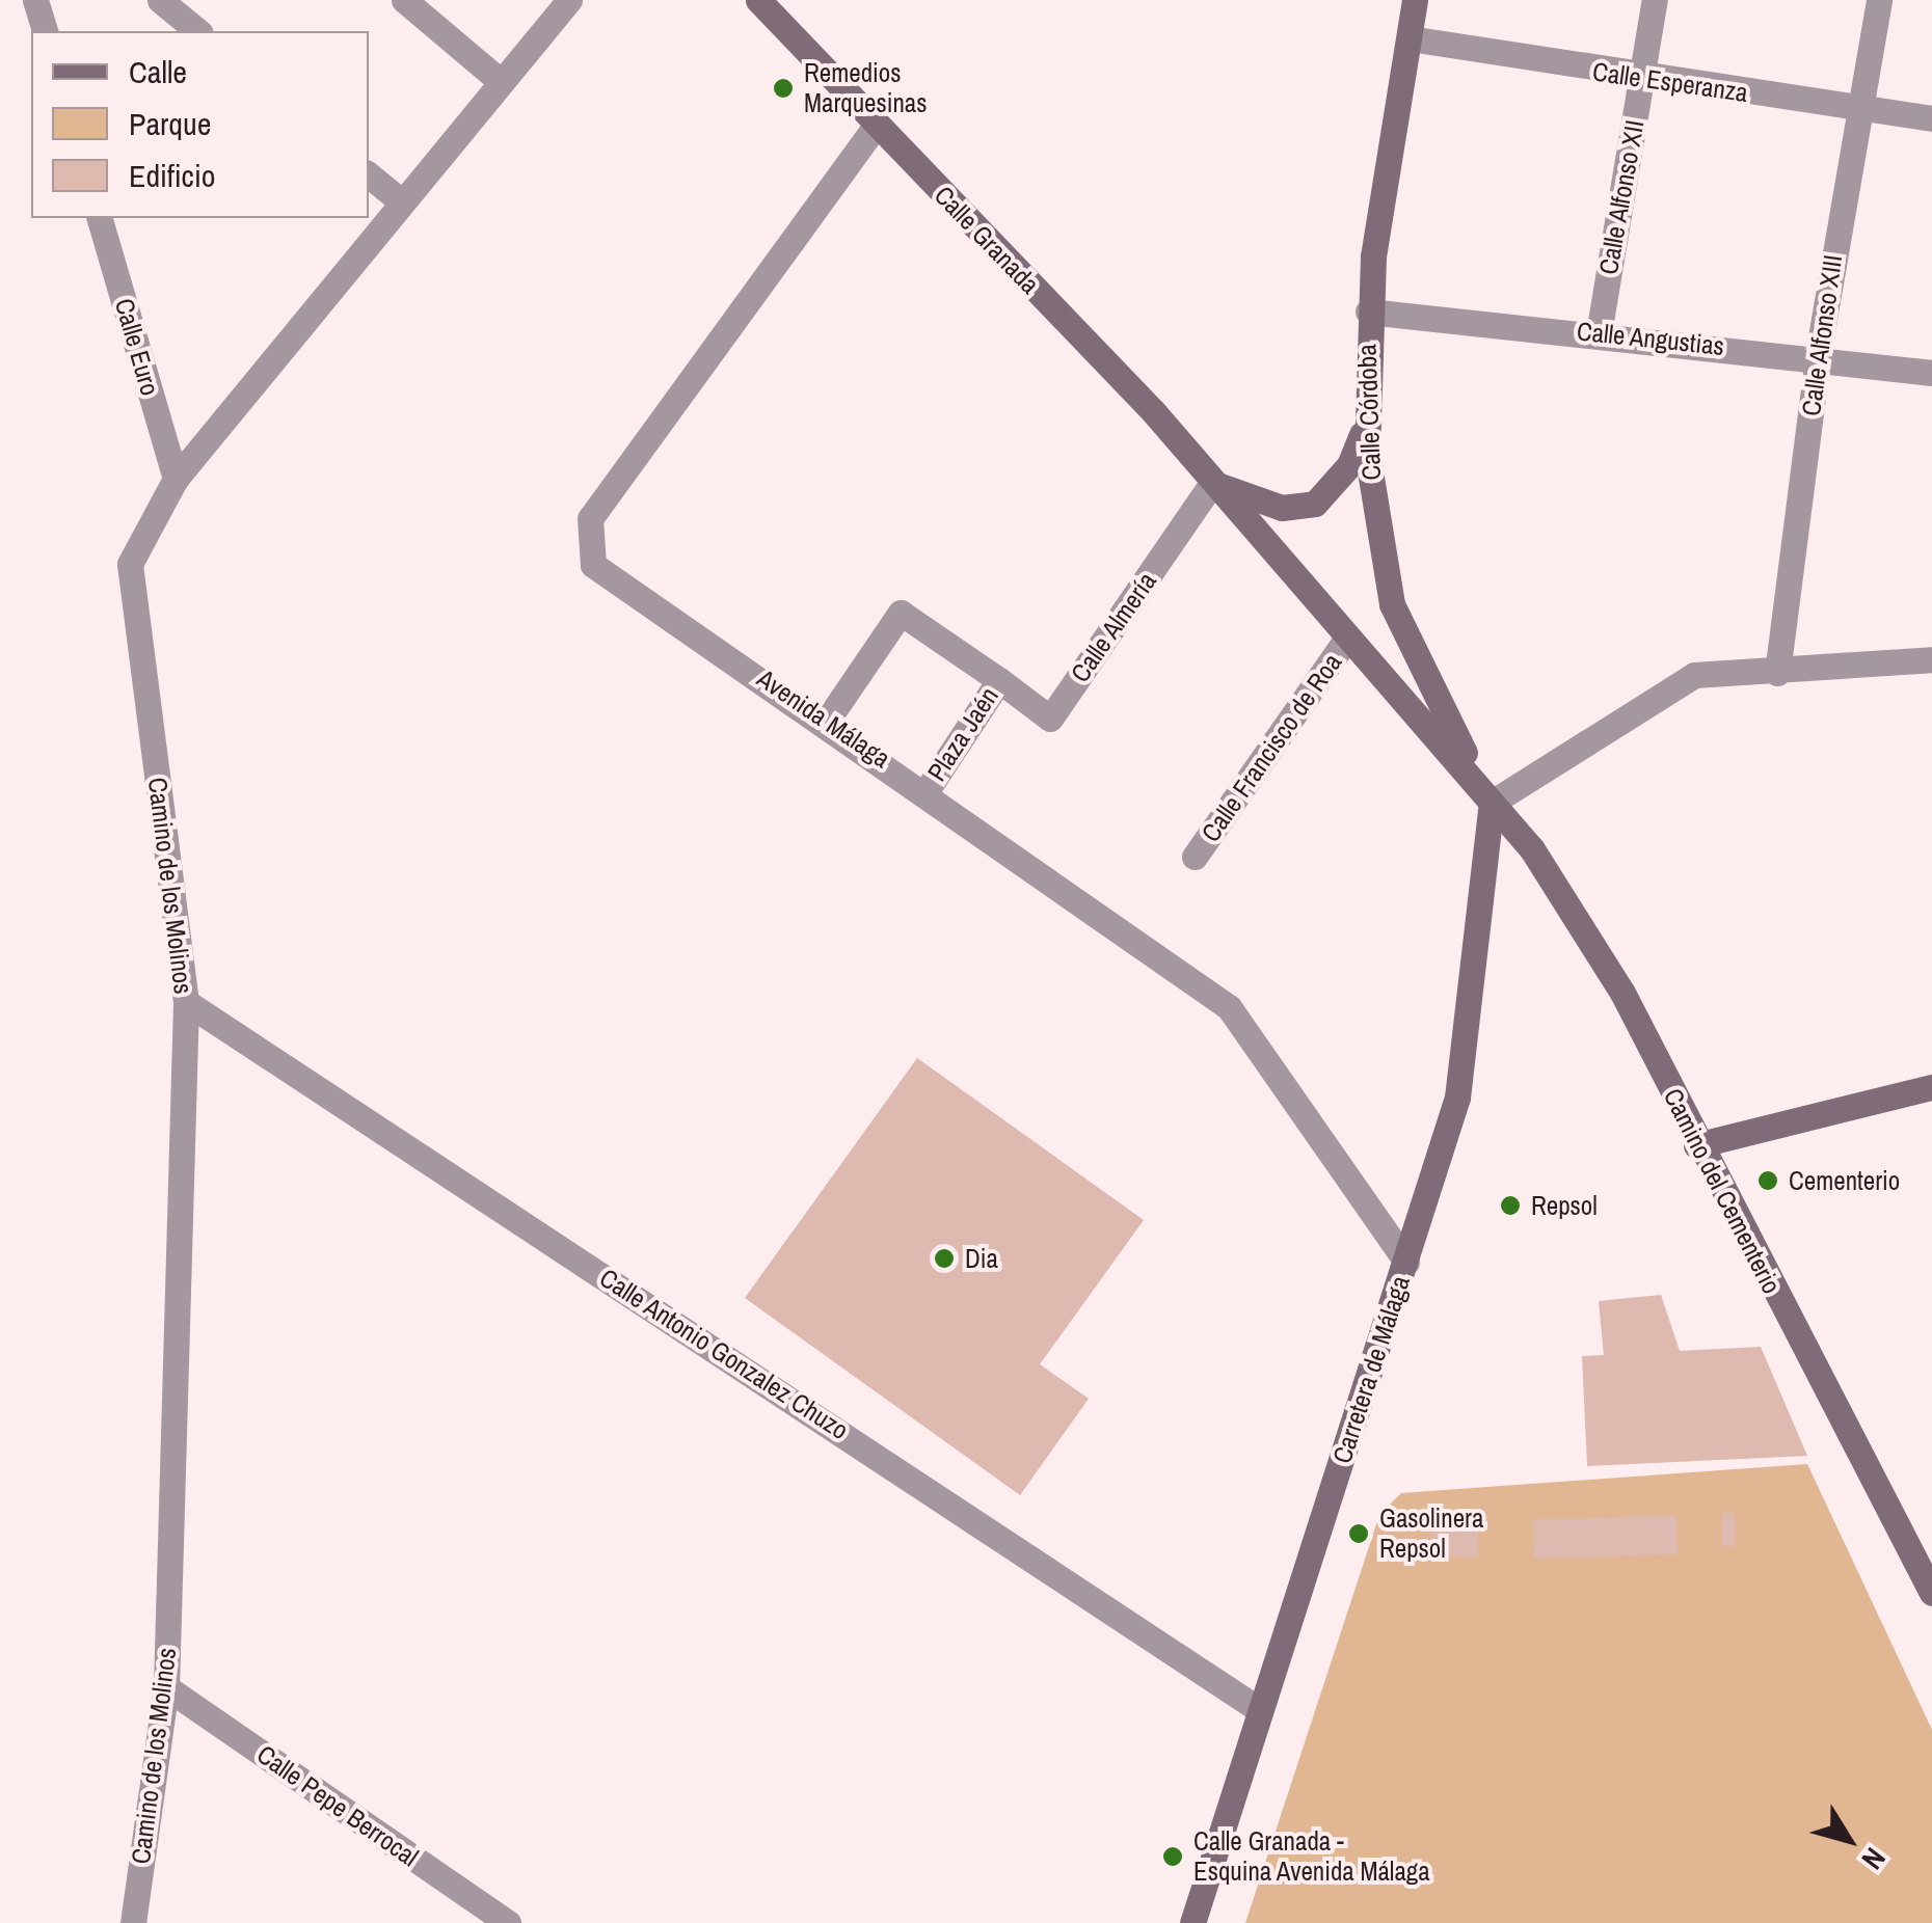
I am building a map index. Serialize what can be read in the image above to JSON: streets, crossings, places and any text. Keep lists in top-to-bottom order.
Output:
{
  "streets": {
    "street": [
      "Calle Esperanza",
      "Calle Alfonso XII",
      "Calle Granada",
      "Calle Alfonso XIII",
      "Calle Angustias",
      "Calle Euro",
      "Calle Córdoba",
      "Calle Almería",
      "Avenida Málaga",
      "Plaza Jaén",
      "Calle Francisco de Roa",
      "Camino de los Molinos",
      "Camino del Cementerio",
      "Calle Antonio Gonzalez Chuzo",
      "Carretera de Málaga",
      "Calle Pepe Berrocal"
    ]
  },
  "crossings": [
    ["Calle Esperanza", "Calle Alfonso XII"],
    ["Calle Esperanza", "Calle Alfonso XIII"],
    ["Calle Esperanza", "Calle Córdoba"],
    ["Calle Alfonso XII", "Calle Angustias"],
    ["Calle Granada", "Calle Córdoba"],
    ["Calle Granada", "Calle Almería"],
    ["Calle Granada", "Avenida Málaga"],
    ["Calle Granada", "Calle Francisco de Roa"],
    ["Calle Granada", "Camino del Cementerio"],
    ["Calle Granada", "Carretera de Málaga"],
    ["Calle Alfonso XIII", "Calle Angustias"],
    ["Calle Angustias", "Calle Córdoba"],
    ["Calle Euro", "Camino de los Molinos"],
    ["Calle Córdoba", "Camino del Cementerio"],
    ["Calle Córdoba", "Carretera de Málaga"],
    ["Calle Almería", "Plaza Jaén"],
    ["Avenida Málaga", "Plaza Jaén"],
    ["Avenida Málaga", "Carretera de Málaga"],
    ["Camino de los Molinos", "Calle Antonio Gonzalez Chuzo"],
    ["Camino de los Molinos", "Calle Pepe Berrocal"],
    ["Camino del Cementerio", "Carretera de Málaga"],
    ["Calle Antonio Gonzalez Chuzo", "Carretera de Málaga"]
  ],
  "places": [
    "Remedios Marquesinas",
    "Cementerio",
    "Repsol",
    "Dia",
    "Gasolinera Repsol",
    "Calle Granada - Esquina Avenida Málaga"
  ],
  "legend": ["Calle", "Parque", "Edificio"],
  "north": "bottom right"
}
